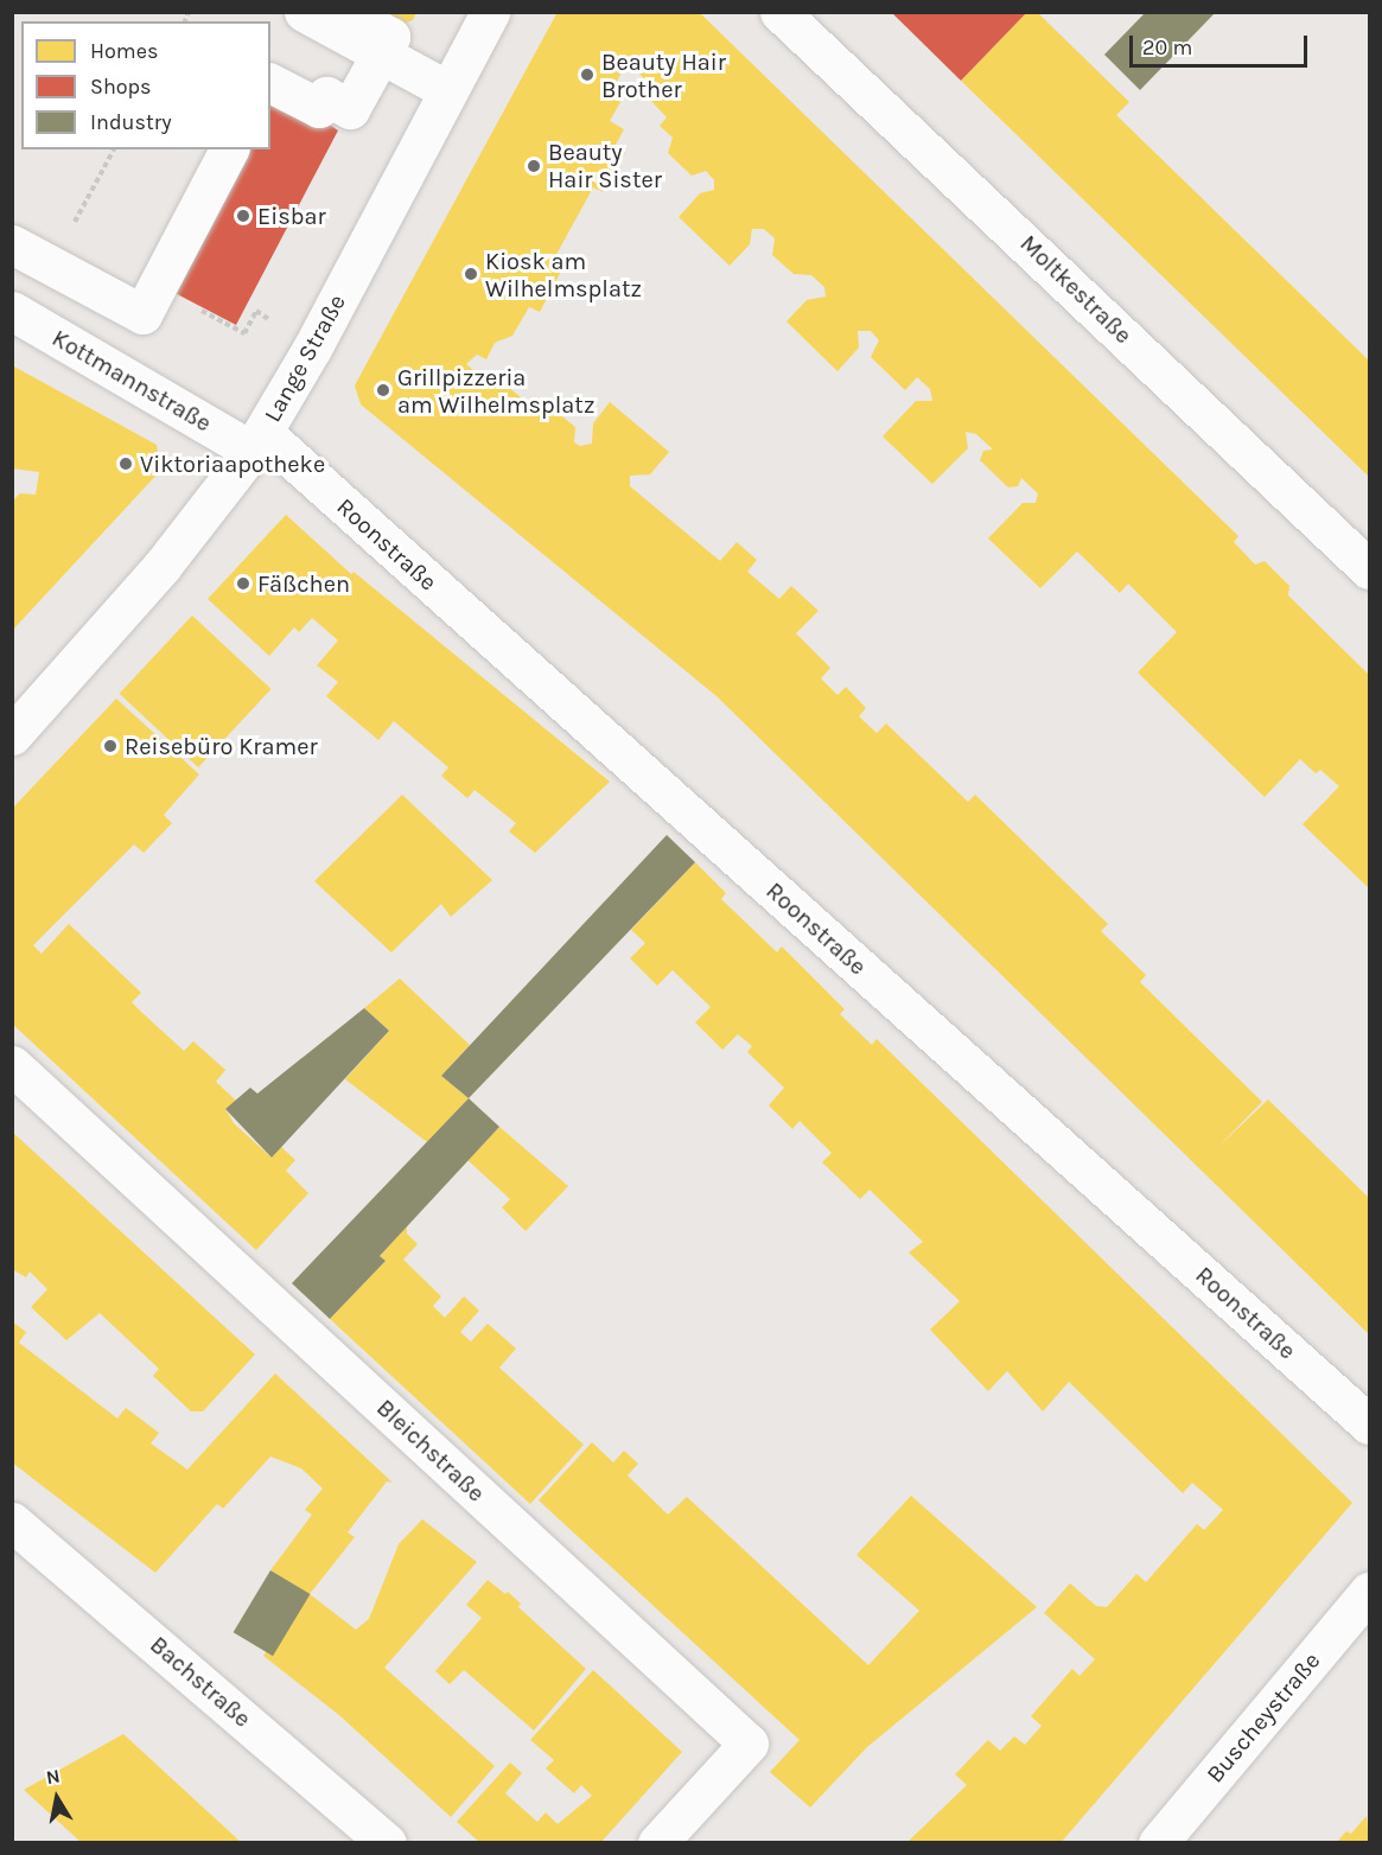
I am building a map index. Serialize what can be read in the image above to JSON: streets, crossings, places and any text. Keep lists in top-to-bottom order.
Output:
{
  "streets": {
    "street": [
      "Moltkestraße",
      "Lange Straße",
      "Kottmannstraße",
      "Roonstraße",
      "Bleichstraße",
      "Bachstraße",
      "Buscheystraße"
    ]
  },
  "crossings": [
    ["Lange Straße", "Kottmannstraße"],
    ["Lange Straße", "Roonstraße"],
    ["Kottmannstraße", "Roonstraße"]
  ],
  "places": [
    "Beauty Hair Brother",
    "Beauty Hair Sister",
    "Eisbar",
    "Kiosk am Wilhelmsplatz",
    "Grillpizzeria am Wilhelmsplatz",
    "Viktoriaapotheke",
    "Fäßchen",
    "Reisebüro Kramer"
  ],
  "legend": ["Homes", "Shops", "Industry"],
  "scale_bar": "20 m",
  "north": "top"
}
